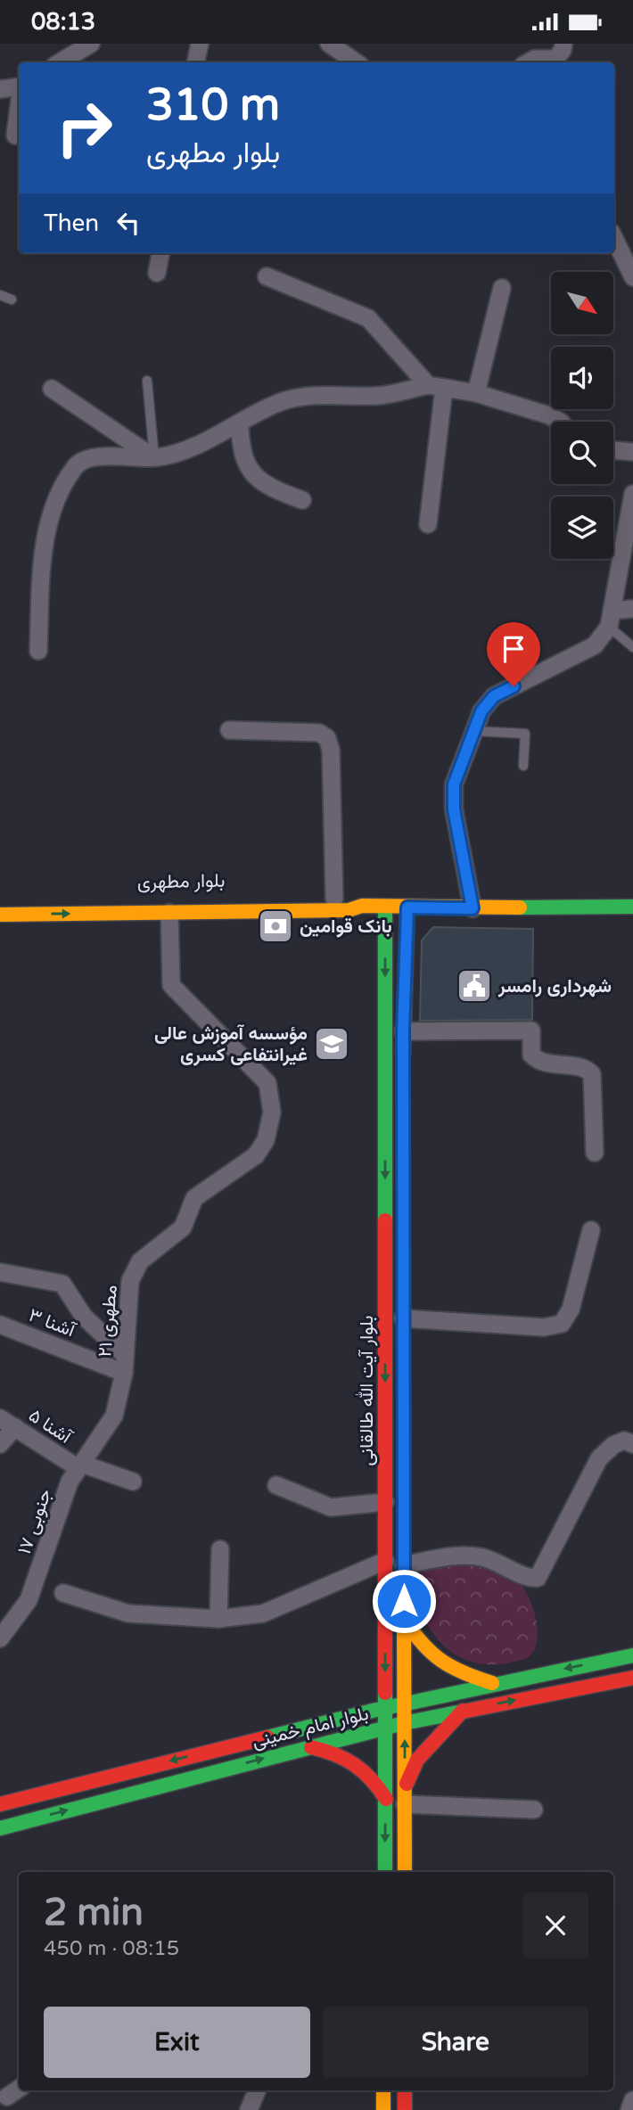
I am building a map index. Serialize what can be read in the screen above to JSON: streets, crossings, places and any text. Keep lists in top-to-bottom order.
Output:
{
  "streets": {
    "main road": ["بلوار مطهری", "بلوار آیت الله طالقانی", "بلوار امام خمینی"],
    "street": [
      "مطهری ۲۱",
      "آشنا ۳",
      "آشنا ۵",
      "جنوبی ۱۷"
    ]
  },
  "crossings": [
    ["بلوار مطهری", "مطهری ۲۱"],
    ["بلوار مطهری", "بلوار آیت الله طالقانی"],
    ["مطهری ۲۱", "آشنا ۳"],
    ["مطهری ۲۱", "آشنا ۵"],
    ["مطهری ۲۱", "جنوبی ۱۷"],
    ["بلوار آیت الله طالقانی", "بلوار امام خمینی"],
    ["آشنا ۵", "جنوبی ۱۷"]
  ],
  "places": {
    "bank": ["بانک قوامین"],
    "public building": ["شهرداری رامسر"],
    "school or university": ["مؤسسه آموزش عالی غیرانتفاعی کسری"]
  },
  "north": "bottom right",
  "page": {
    "status": "08:13",
    "turn": ["310 m", "بلوار مطهری"],
    "then": "Then",
    "heading": ["2 min", "450 m · 08:15"],
    "buttons": ["Exit", "Share"]
  }
}
